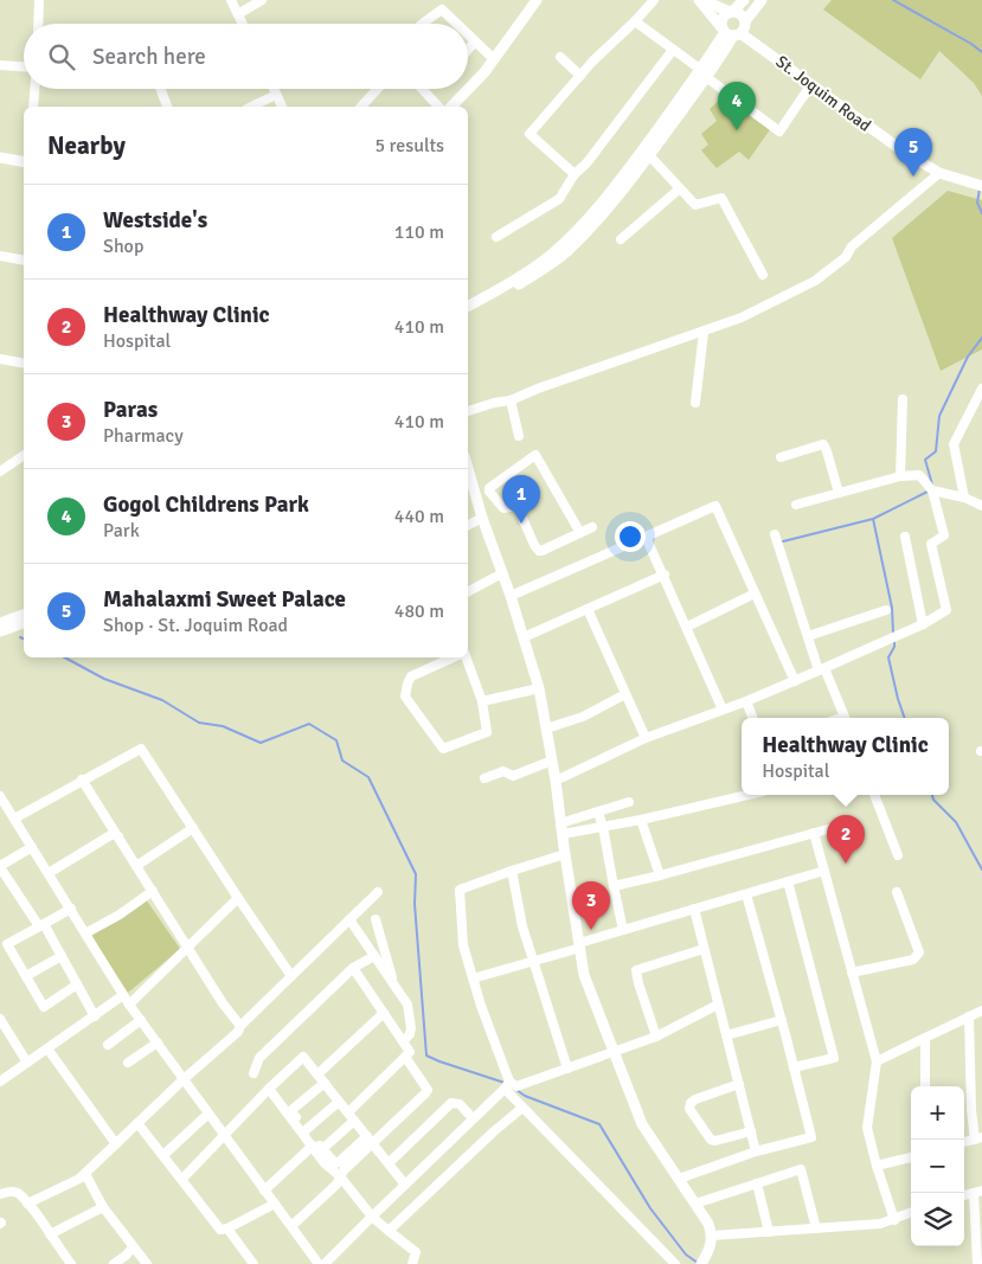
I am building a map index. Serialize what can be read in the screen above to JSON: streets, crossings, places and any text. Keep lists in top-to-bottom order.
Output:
{
  "streets": {
    "main road": ["St. Joquim Road"]
  },
  "page": {
    "search": "Search here",
    "pins": [
      "4",
      "5",
      "1",
      "2",
      "3"
    ],
    "heading": ["Nearby", "5 results"],
    "list": [
      {
        "mark": "1",
        "name": "Westside's",
        "note": "Shop",
        "value": "110 m"
      },
      {
        "mark": "2",
        "name": "Healthway Clinic",
        "note": "Hospital",
        "value": "410 m"
      },
      {
        "mark": "3",
        "name": "Paras",
        "note": "Pharmacy",
        "value": "410 m"
      },
      {
        "mark": "4",
        "name": "Gogol Childrens Park",
        "note": "Park",
        "value": "440 m"
      },
      {
        "mark": "5",
        "name": "Mahalaxmi Sweet Palace",
        "note": "Shop · St. Joquim Road",
        "value": "480 m"
      }
    ],
    "popup": ["Healthway Clinic", "Hospital"],
    "map_buttons": ["+", "−"]
  }
}
